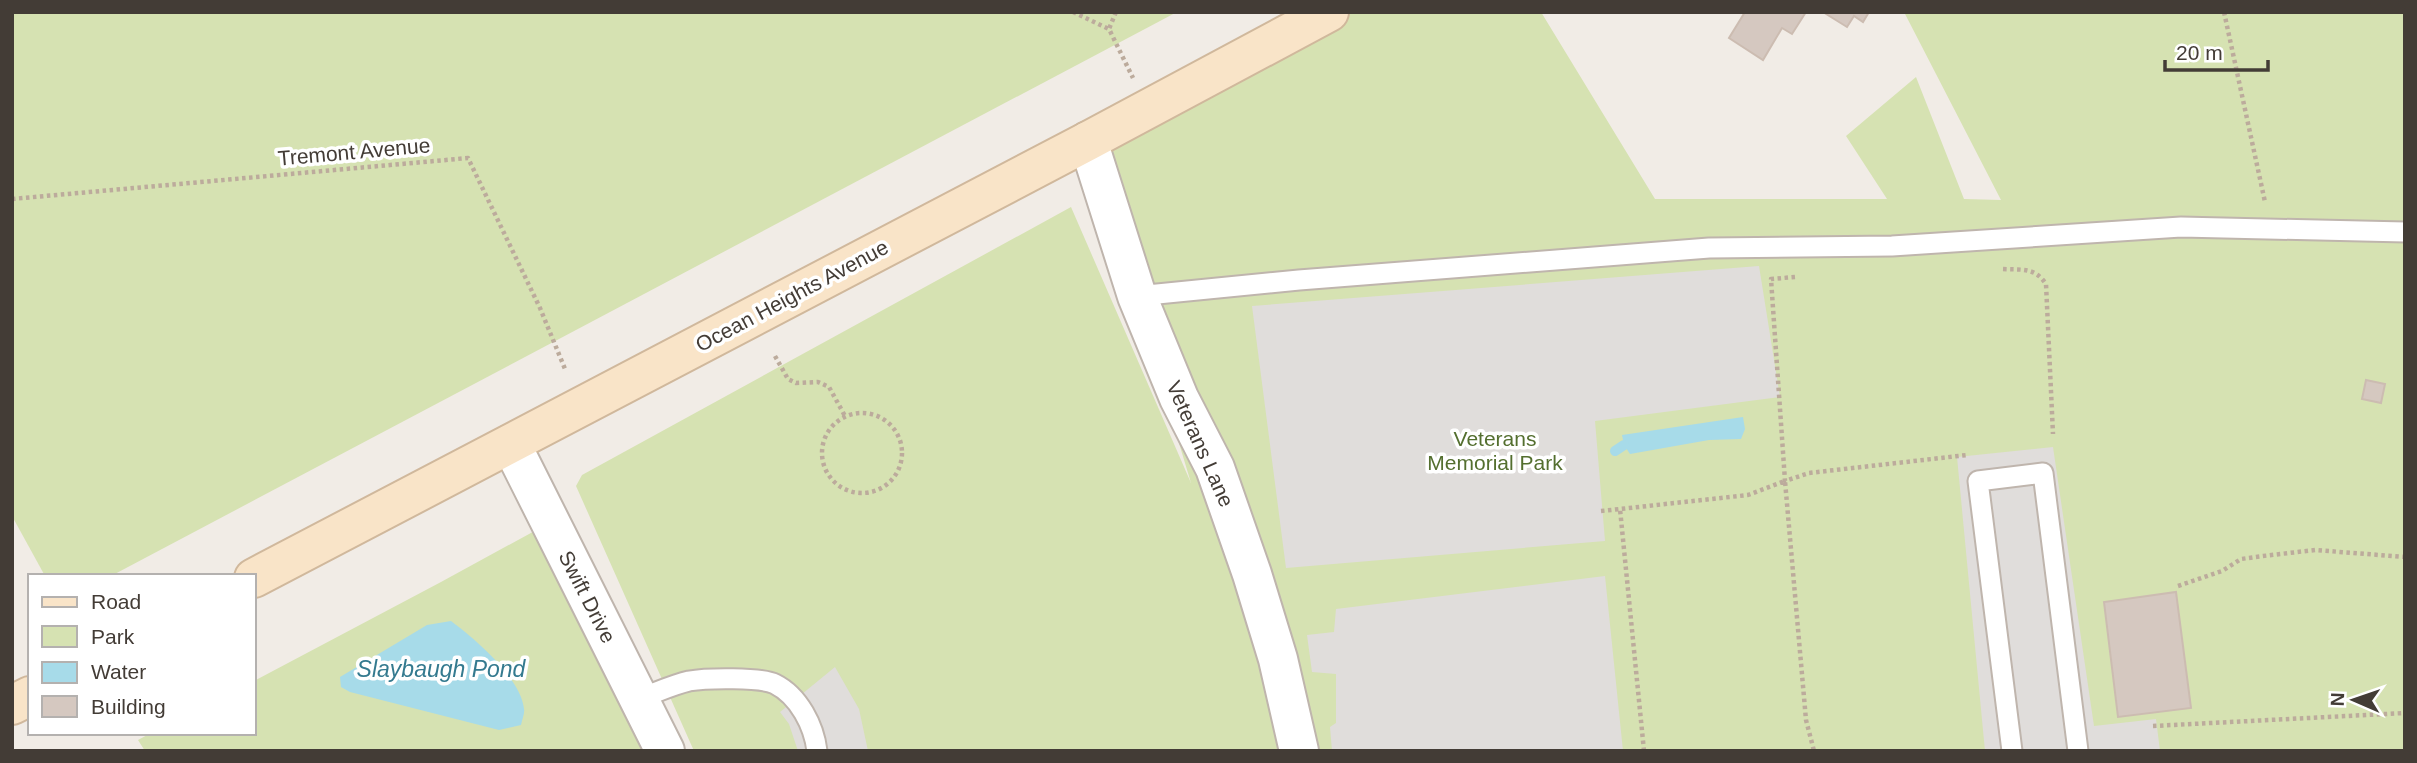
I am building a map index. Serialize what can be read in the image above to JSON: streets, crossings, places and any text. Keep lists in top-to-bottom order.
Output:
{
  "streets": {
    "main road": ["Ocean Heights Avenue"],
    "street": ["Veterans Lane", "Swift Drive"],
    "path": ["Tremont Avenue"]
  },
  "crossings": [
    ["Ocean Heights Avenue", "Veterans Lane"],
    ["Ocean Heights Avenue", "Swift Drive"]
  ],
  "water": ["Slaybaugh Pond"],
  "parks": ["Veterans Memorial Park"],
  "legend": [
    "Road",
    "Park",
    "Water",
    "Building"
  ],
  "scale_bar": "20 m",
  "north": "left"
}
